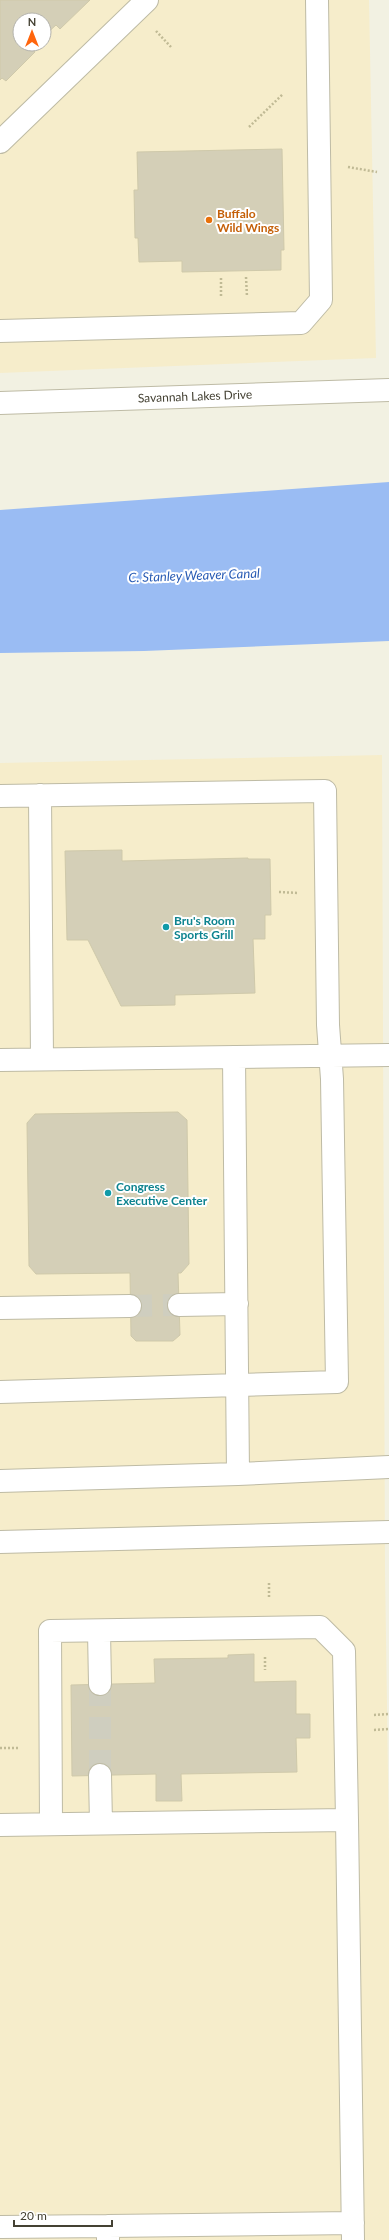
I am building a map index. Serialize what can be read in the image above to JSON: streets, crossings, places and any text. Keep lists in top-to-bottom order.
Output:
{
  "streets": {
    "street": ["Savannah Lakes Drive"]
  },
  "water": ["C. Stanley Weaver Canal"],
  "places": ["Buffalo Wild Wings", "Bru's Room Sports Grill", "Congress Executive Center"],
  "scale_bar": "20 m",
  "north": "top"
}
